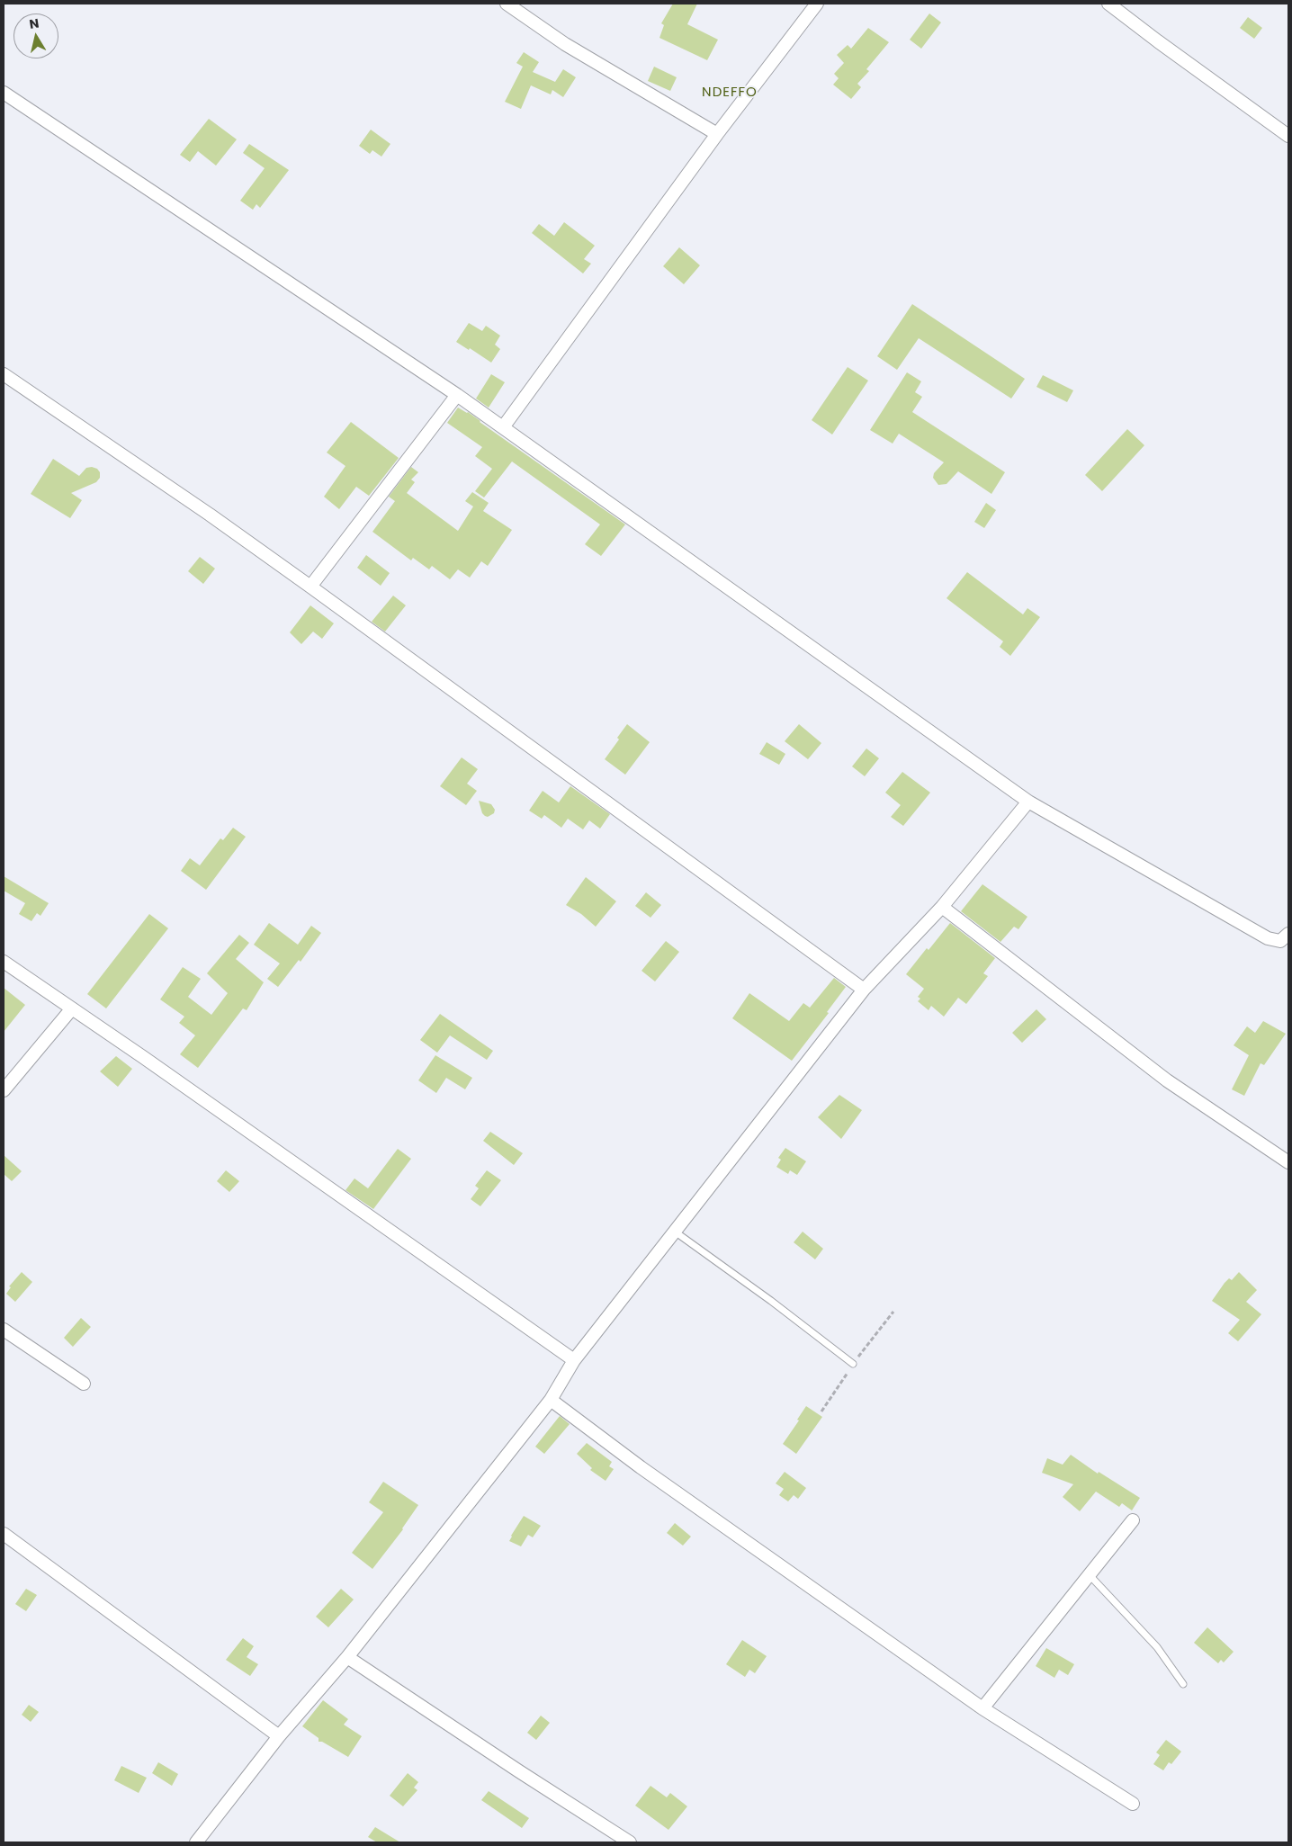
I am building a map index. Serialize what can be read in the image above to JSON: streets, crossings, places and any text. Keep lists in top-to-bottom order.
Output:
{
  "districts": ["NDEFFO"],
  "north": "top"
}
